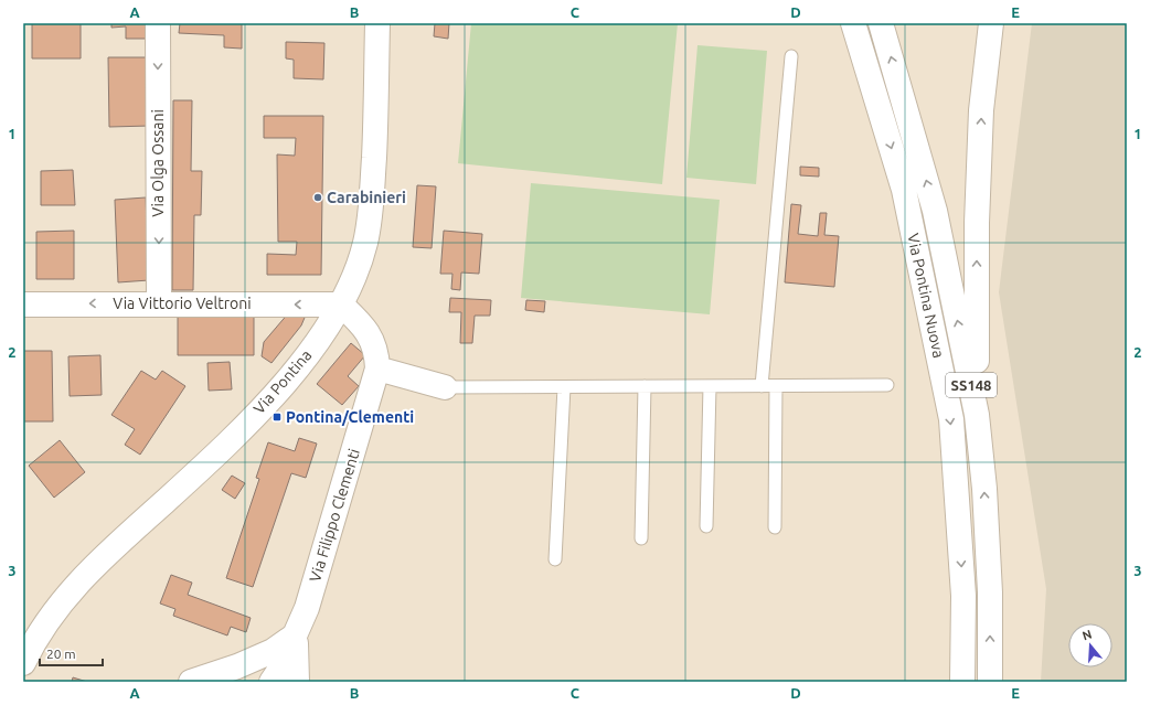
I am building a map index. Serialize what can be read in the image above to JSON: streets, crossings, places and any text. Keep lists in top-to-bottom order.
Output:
{
  "streets": {
    "main road": [
      "Via Olga Ossani",
      "Via Pontina Nuova",
      "Via Vittorio Veltroni",
      "Via Pontina",
      "SS148",
      "Via Filippo Clementi"
    ]
  },
  "crossings": [
    ["Via Olga Ossani", "Via Vittorio Veltroni"],
    ["Via Vittorio Veltroni", "Via Pontina"],
    ["Via Vittorio Veltroni", "Via Filippo Clementi"],
    ["Via Pontina", "Via Filippo Clementi"]
  ],
  "one_way": ["Via Olga Ossani", "Via Vittorio Veltroni"],
  "places": {
    "other": ["Carabinieri"],
    "transit": ["Pontina/Clementi"]
  },
  "scale_bar": "20 m",
  "north": "top",
  "grid": {
    "columns": [
      "A",
      "B",
      "C",
      "D",
      "E"
    ],
    "rows": ["1", "2", "3"]
  }
}
